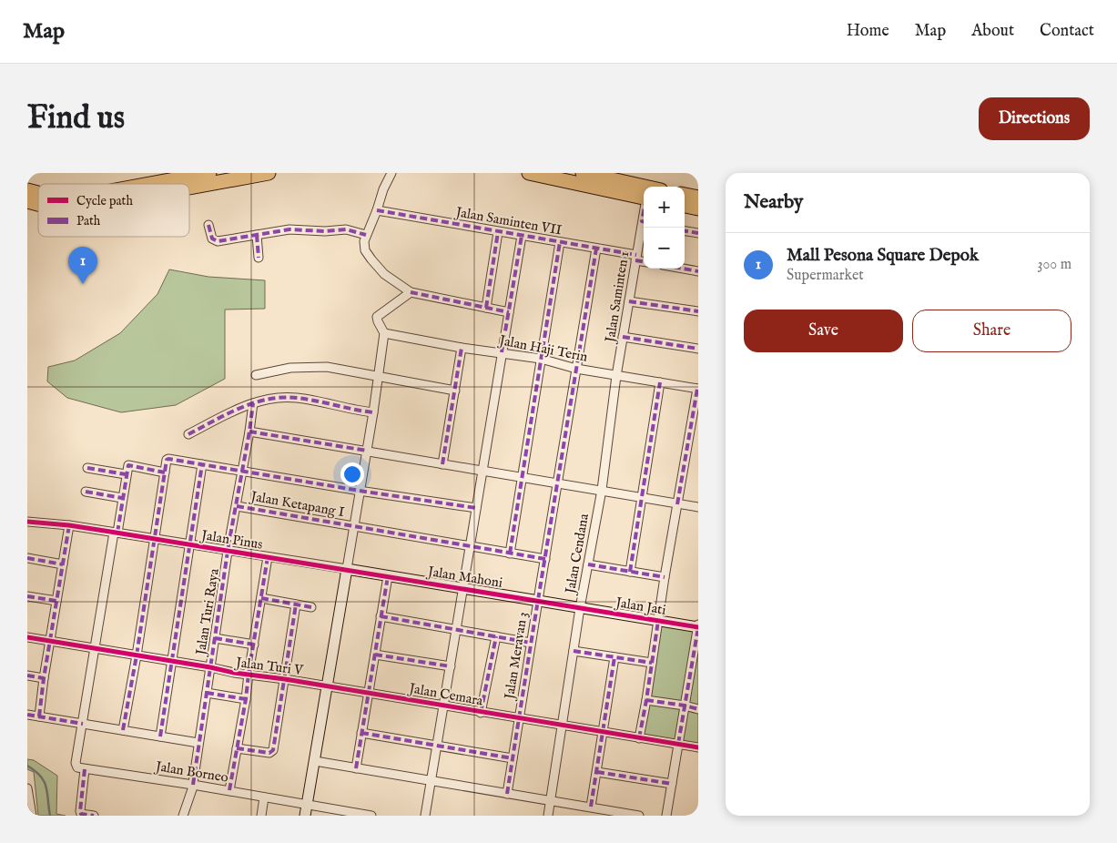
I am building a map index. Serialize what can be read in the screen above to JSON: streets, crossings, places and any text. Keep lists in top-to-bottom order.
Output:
{
  "streets": {
    "street": [
      "Jalan Saminten VII",
      "Jalan Saminten 1",
      "Jalan Haji Terin",
      "Jalan Ketapang I",
      "Jalan Pinus",
      "Jalan Cendana",
      "Jalan Mahoni",
      "Jalan Jati",
      "Jalan Turi Raya",
      "Jalan Meravan 3",
      "Jalan Turi V",
      "Jalan Cemara",
      "Jalan Borneo"
    ]
  },
  "crossings": [
    ["Jalan Saminten VII", "Jalan Saminten 1"],
    ["Jalan Saminten VII", "Jalan Meravan 3"],
    ["Jalan Saminten 1", "Jalan Haji Terin"],
    ["Jalan Saminten 1", "Jalan Cendana"],
    ["Jalan Haji Terin", "Jalan Cendana"],
    ["Jalan Haji Terin", "Jalan Meravan 3"],
    ["Jalan Ketapang I", "Jalan Turi Raya"],
    ["Jalan Ketapang I", "Jalan Meravan 3"],
    ["Jalan Pinus", "Jalan Mahoni"],
    ["Jalan Pinus", "Jalan Turi Raya"],
    ["Jalan Cendana", "Jalan Mahoni"],
    ["Jalan Cendana", "Jalan Jati"],
    ["Jalan Cendana", "Jalan Cemara"],
    ["Jalan Mahoni", "Jalan Jati"],
    ["Jalan Mahoni", "Jalan Meravan 3"],
    ["Jalan Turi Raya", "Jalan Turi V"],
    ["Jalan Turi Raya", "Jalan Borneo"],
    ["Jalan Meravan 3", "Jalan Cemara"],
    ["Jalan Turi V", "Jalan Cemara"]
  ],
  "legend": ["Cycle path", "Path"],
  "page": {
    "header": "Map",
    "nav": [
      "Home",
      "Map",
      "About",
      "Contact"
    ],
    "buttons": [
      "Directions",
      ["Save", "Share"]
    ],
    "title": "Find us",
    "heading": "Nearby",
    "map_buttons": ["+", "−"],
    "list": [
      {
        "mark": "1",
        "name": "Mall Pesona Square Depok",
        "note": "Supermarket",
        "value": "300 m"
      }
    ],
    "pins": "1"
  }
}
